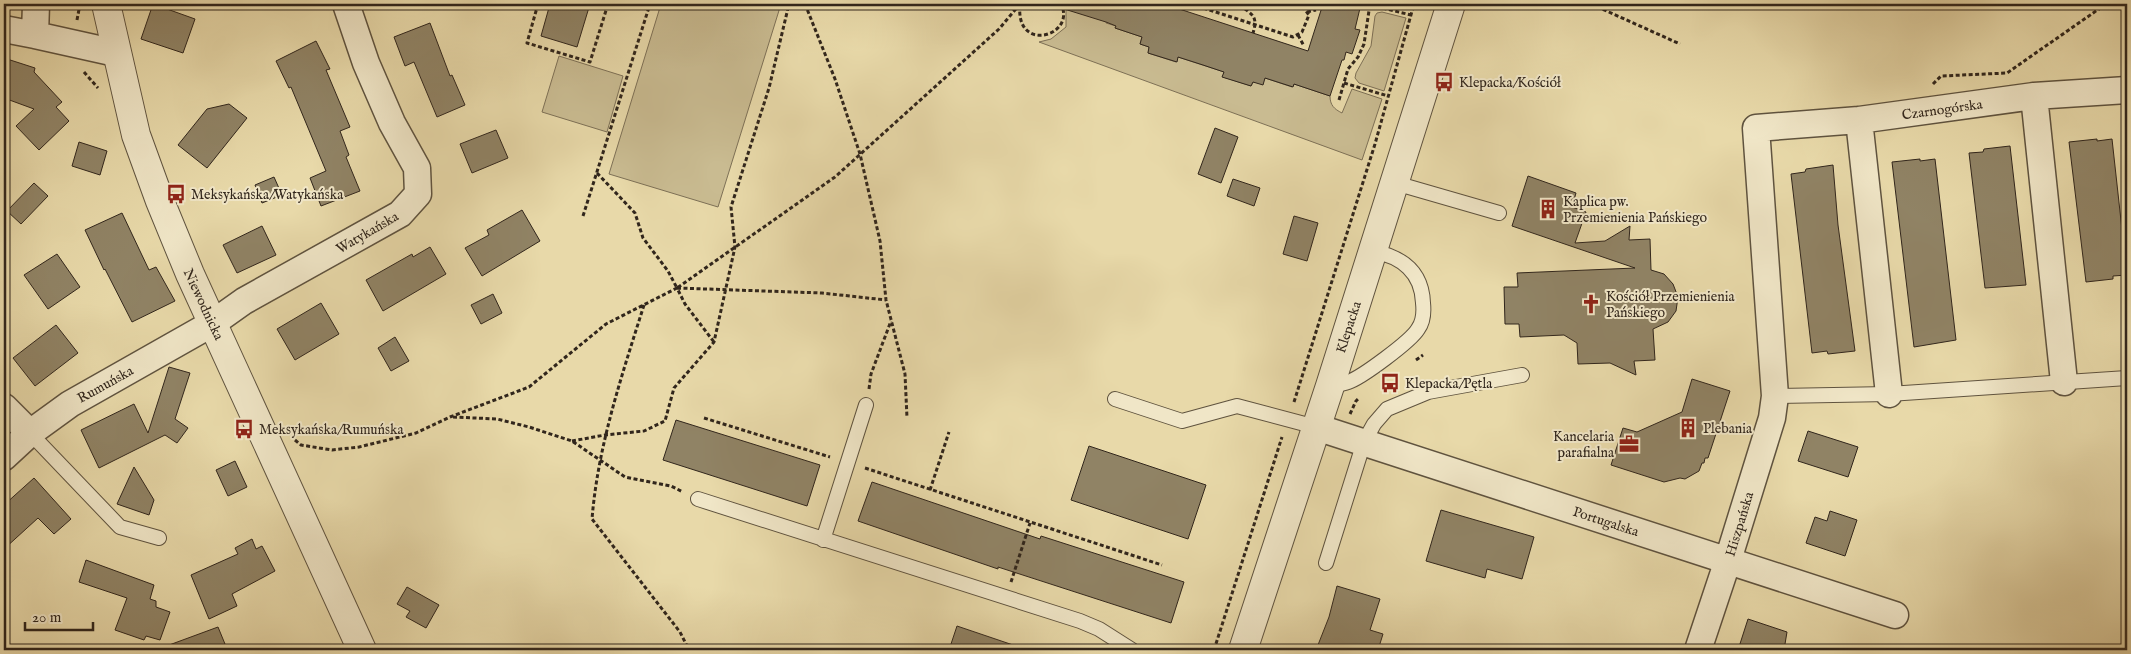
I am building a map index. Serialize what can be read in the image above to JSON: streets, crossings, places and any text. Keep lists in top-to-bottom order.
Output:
{
  "streets": {
    "street": [
      "Czarnogórska",
      "Watykańska",
      "Niewodnicka",
      "Klepacka",
      "Rumuńska",
      "Portugalska",
      "Hiszpańska"
    ]
  },
  "crossings": [
    ["Czarnogórska", "Hiszpańska"],
    ["Watykańska", "Niewodnicka"],
    ["Watykańska", "Rumuńska"],
    ["Niewodnicka", "Rumuńska"],
    ["Klepacka", "Portugalska"],
    ["Portugalska", "Hiszpańska"]
  ],
  "places": {
    "bus stop": [
      "Klepacka/Kościół",
      "Meksykańska/Watykańska",
      "Klepacka/Pętla",
      "Meksykańska/Rumuńska"
    ],
    "building": ["Kaplica pw. Przemienienia Pańskiego", "Plebania"],
    "church": ["Kościół Przemienienia Pańskiego"],
    "office": ["Kancelaria parafialna"]
  },
  "scale_bar": "20 m"
}
